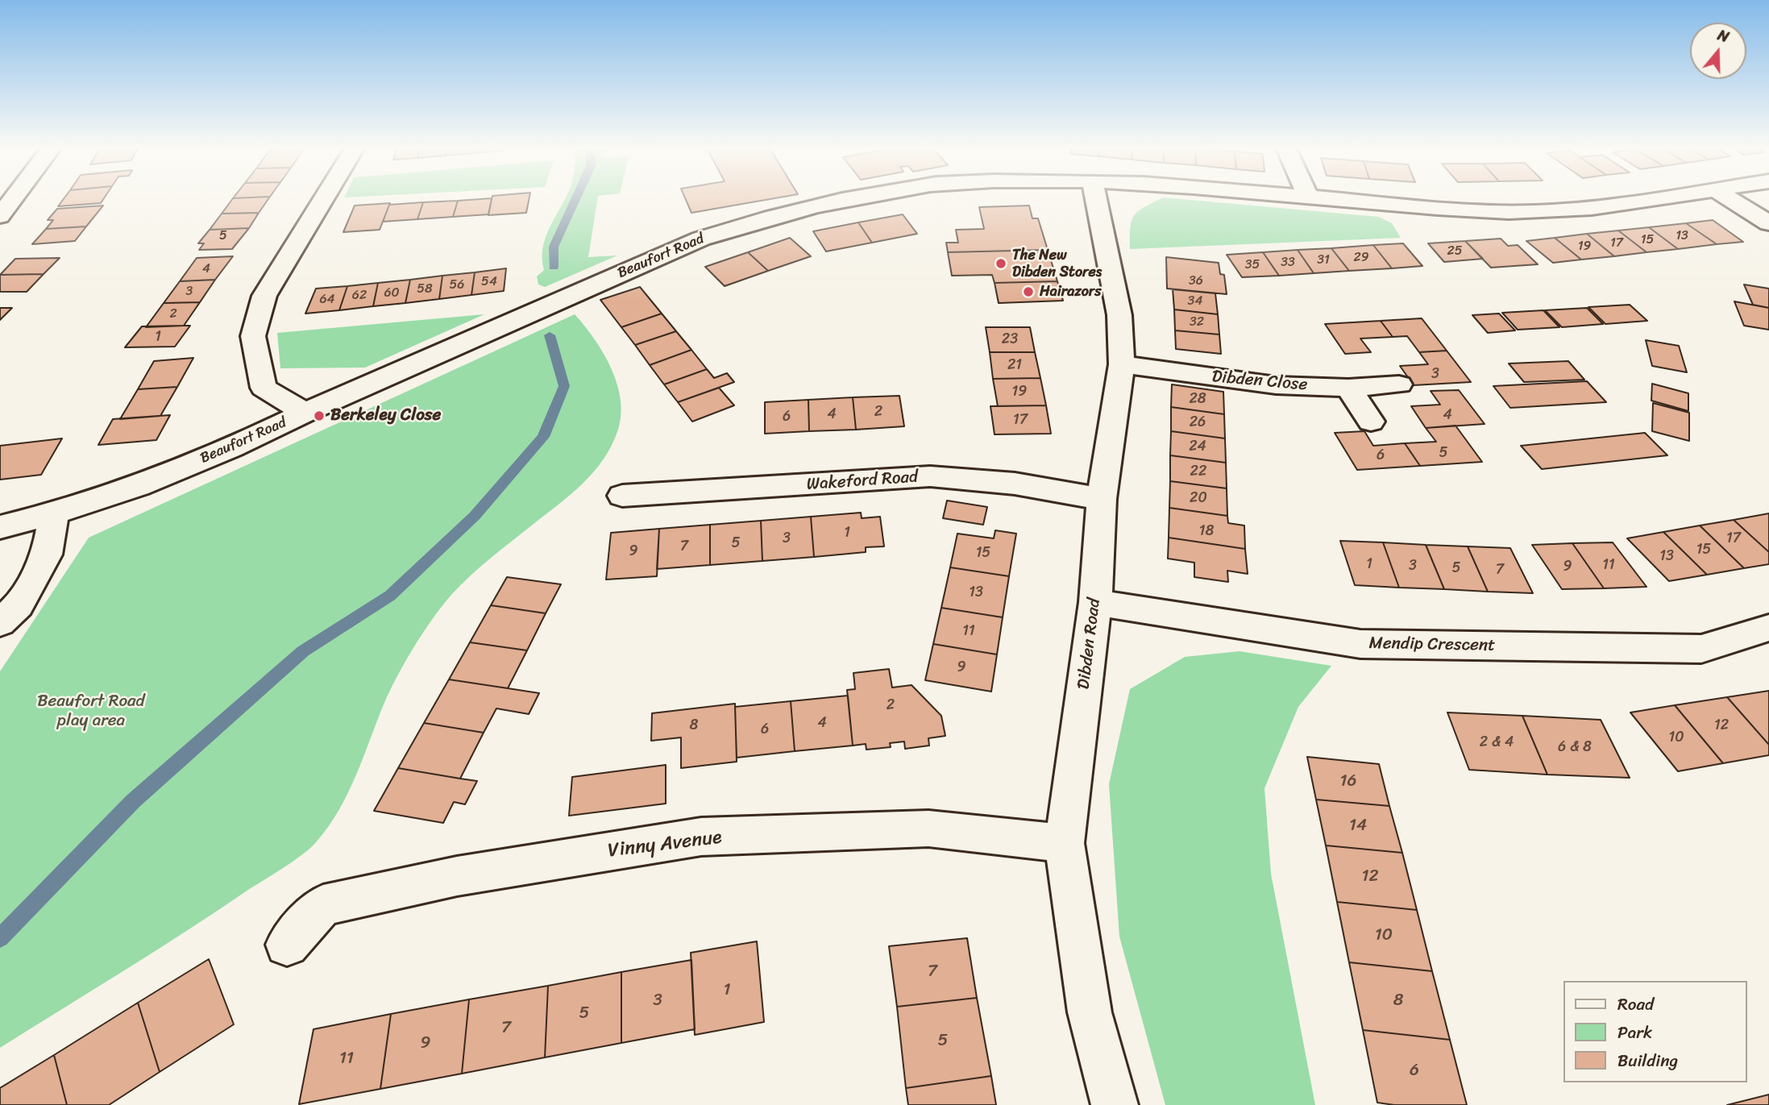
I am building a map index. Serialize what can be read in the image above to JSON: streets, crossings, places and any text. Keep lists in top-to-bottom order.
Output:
{
  "streets": {
    "street": [
      "Beaufort Road",
      "Dibden Close",
      "Wakeford Road",
      "Dibden Road",
      "Mendip Crescent",
      "Vinny Avenue"
    ]
  },
  "crossings": [
    ["Dibden Close", "Dibden Road"],
    ["Wakeford Road", "Dibden Road"],
    ["Dibden Road", "Mendip Crescent"],
    ["Dibden Road", "Vinny Avenue"]
  ],
  "parks": ["Beaufort Road play area"],
  "places": ["The New Dibden Stores", "Hairazors", "Berkeley Close"],
  "house_numbers": [
    "5",
    "13",
    "15",
    "17",
    "19",
    "25",
    "29",
    "31",
    "33",
    "35",
    "4",
    "36",
    "54",
    "56",
    "58",
    "3",
    "60",
    "62",
    "64",
    "34",
    "2",
    "32",
    "1",
    "23",
    "21",
    "3",
    "19",
    "28",
    "2",
    "4",
    "4",
    "6",
    "17",
    "26",
    "24",
    "5",
    "6",
    "22",
    "20",
    "18",
    "1",
    "3",
    "17",
    "5",
    "7",
    "15",
    "9",
    "15",
    "13",
    "1",
    "11",
    "3",
    "9",
    "5",
    "7",
    "13",
    "11",
    "9",
    "2",
    "4",
    "8",
    "12",
    "6",
    "10",
    "2 & 4",
    "6 & 8",
    "16",
    "14",
    "12",
    "10",
    "7",
    "1",
    "3",
    "8",
    "5",
    "7",
    "5",
    "9",
    "11",
    "6"
  ],
  "legend": ["Road", "Park", "Building"],
  "north": "top"
}
